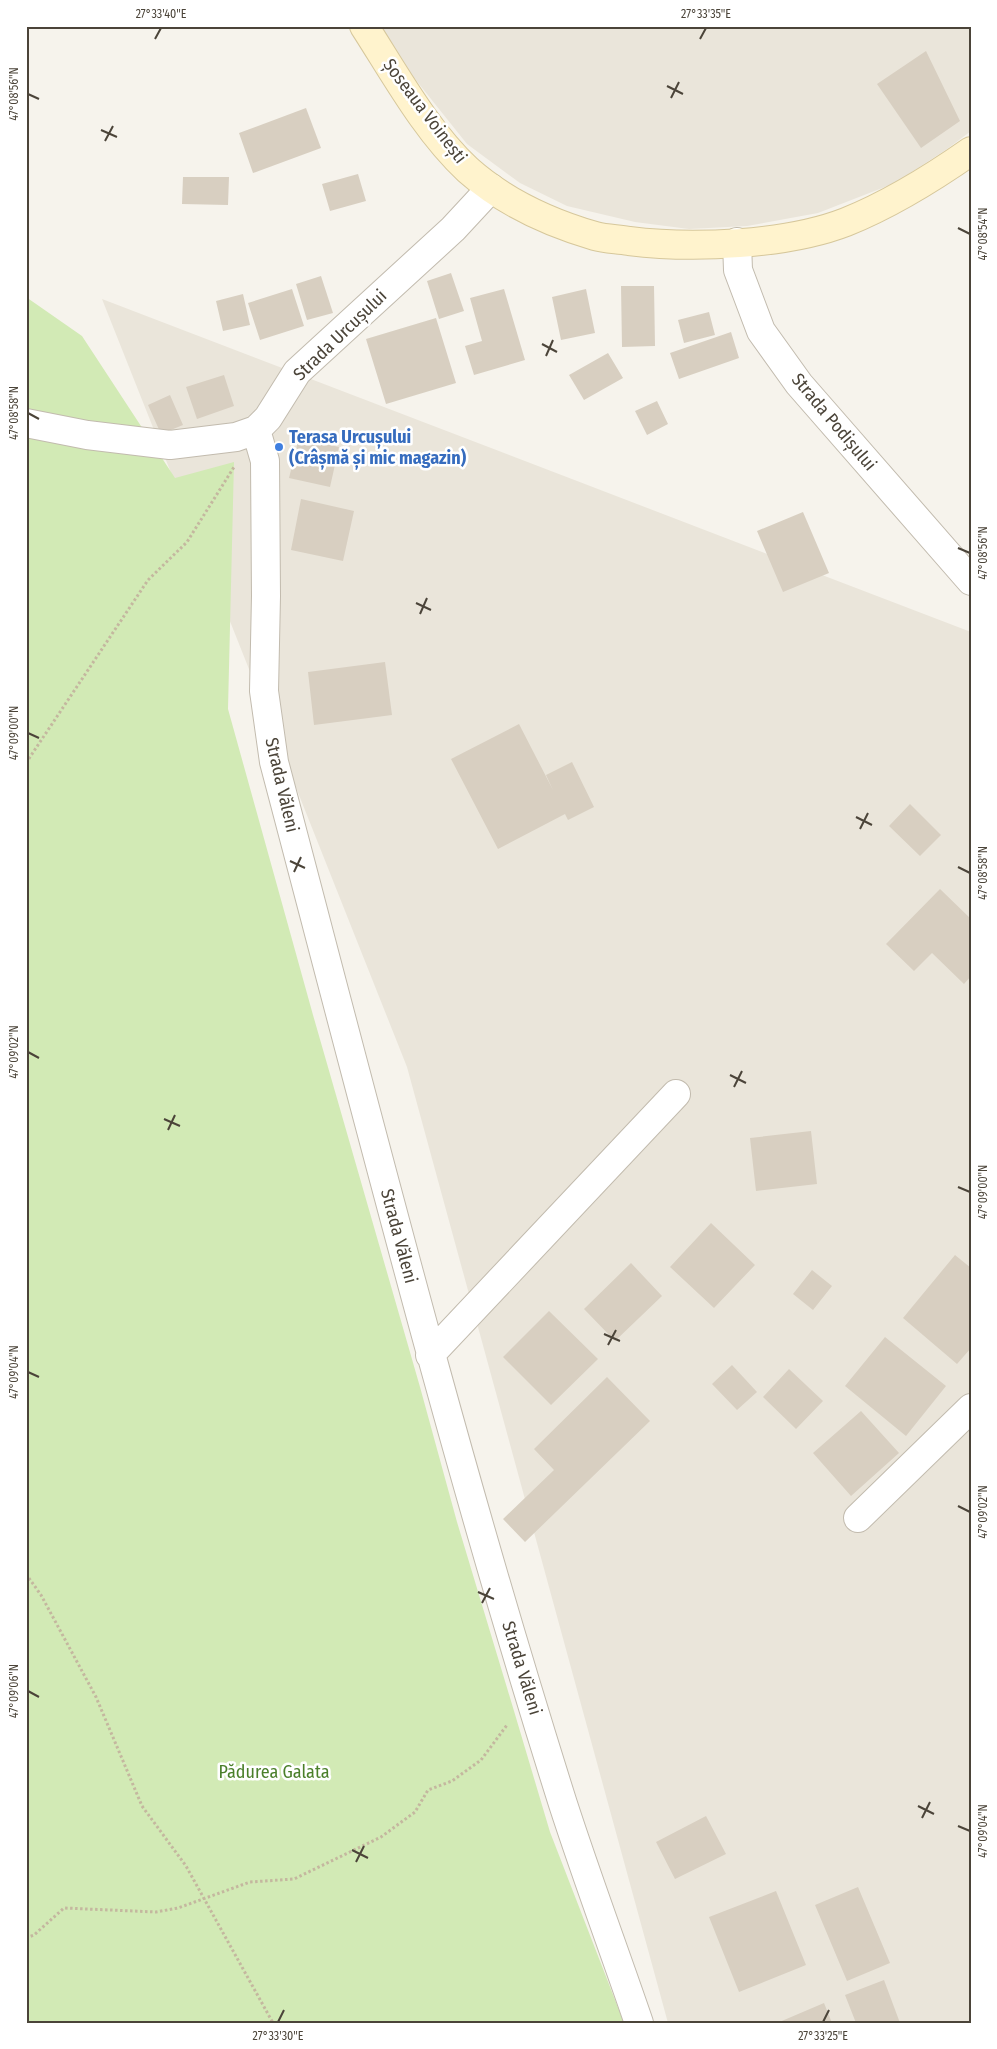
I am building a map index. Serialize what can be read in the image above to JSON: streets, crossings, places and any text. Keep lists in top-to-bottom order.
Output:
{
  "streets": {
    "main road": ["Șoseaua Voinești"],
    "street": ["Strada Urcușului", "Strada Podișului", "Strada Văleni"]
  },
  "crossings": [
    ["Șoseaua Voinești", "Strada Urcușului"],
    ["Șoseaua Voinești", "Strada Podișului"],
    ["Strada Urcușului", "Strada Văleni"]
  ],
  "parks": ["Pădurea Galata"],
  "places": ["Terasa Urcușului (Crâșmă și mic magazin)"],
  "coordinates": [
    "27°33'40\"E",
    "27°33'35\"E",
    "47°08'56\"N",
    "47°08'54\"N",
    "47°08'58\"N",
    "47°09'00\"N",
    "47°09'02\"N",
    "47°09'04\"N",
    "47°09'06\"N",
    "27°33'30\"E",
    "27°33'25\"E"
  ]
}
